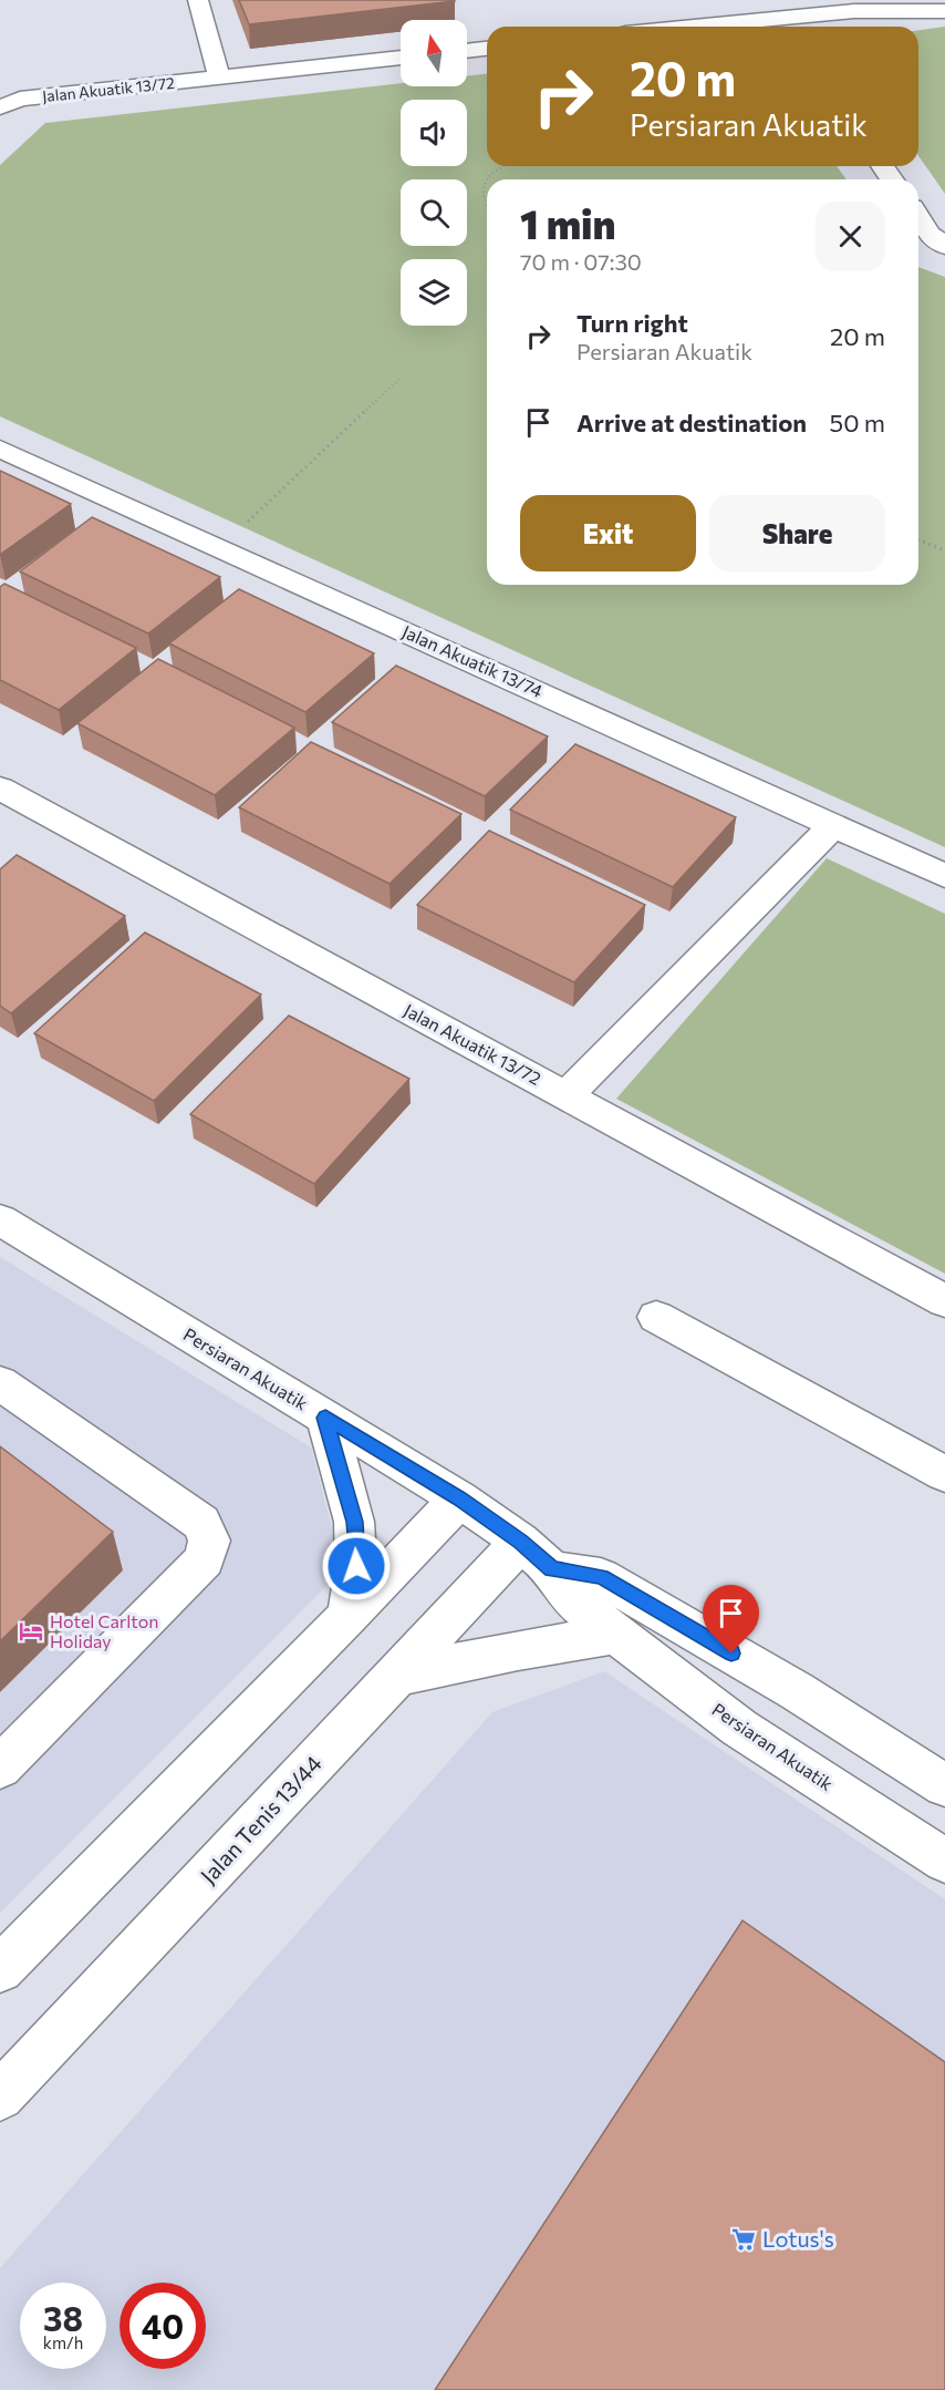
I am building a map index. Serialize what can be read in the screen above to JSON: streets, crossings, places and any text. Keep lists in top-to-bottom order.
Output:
{
  "streets": {
    "street": [
      "Jalan Akuatik 13/72",
      "Jalan Akuatik 13/74",
      "Persiaran Akuatik",
      "Jalan Tenis 13/44"
    ]
  },
  "crossings": [
    ["Persiaran Akuatik", "Jalan Tenis 13/44"]
  ],
  "places": {
    "hotel": ["Hotel Carlton Holiday"],
    "supermarket": ["Lotus's"]
  },
  "north": "top",
  "page": {
    "turn": ["20 m", "Persiaran Akuatik"],
    "heading": ["1 min", "70 m · 07:30"],
    "list": [
      {
        "name": "Turn right",
        "note": "Persiaran Akuatik",
        "value": "20 m"
      },
      {
        "name": "Arrive at destination",
        "value": "50 m"
      }
    ],
    "buttons": ["Exit", "Share"],
    "speed": "38 km/h",
    "limit": "40"
  }
}
